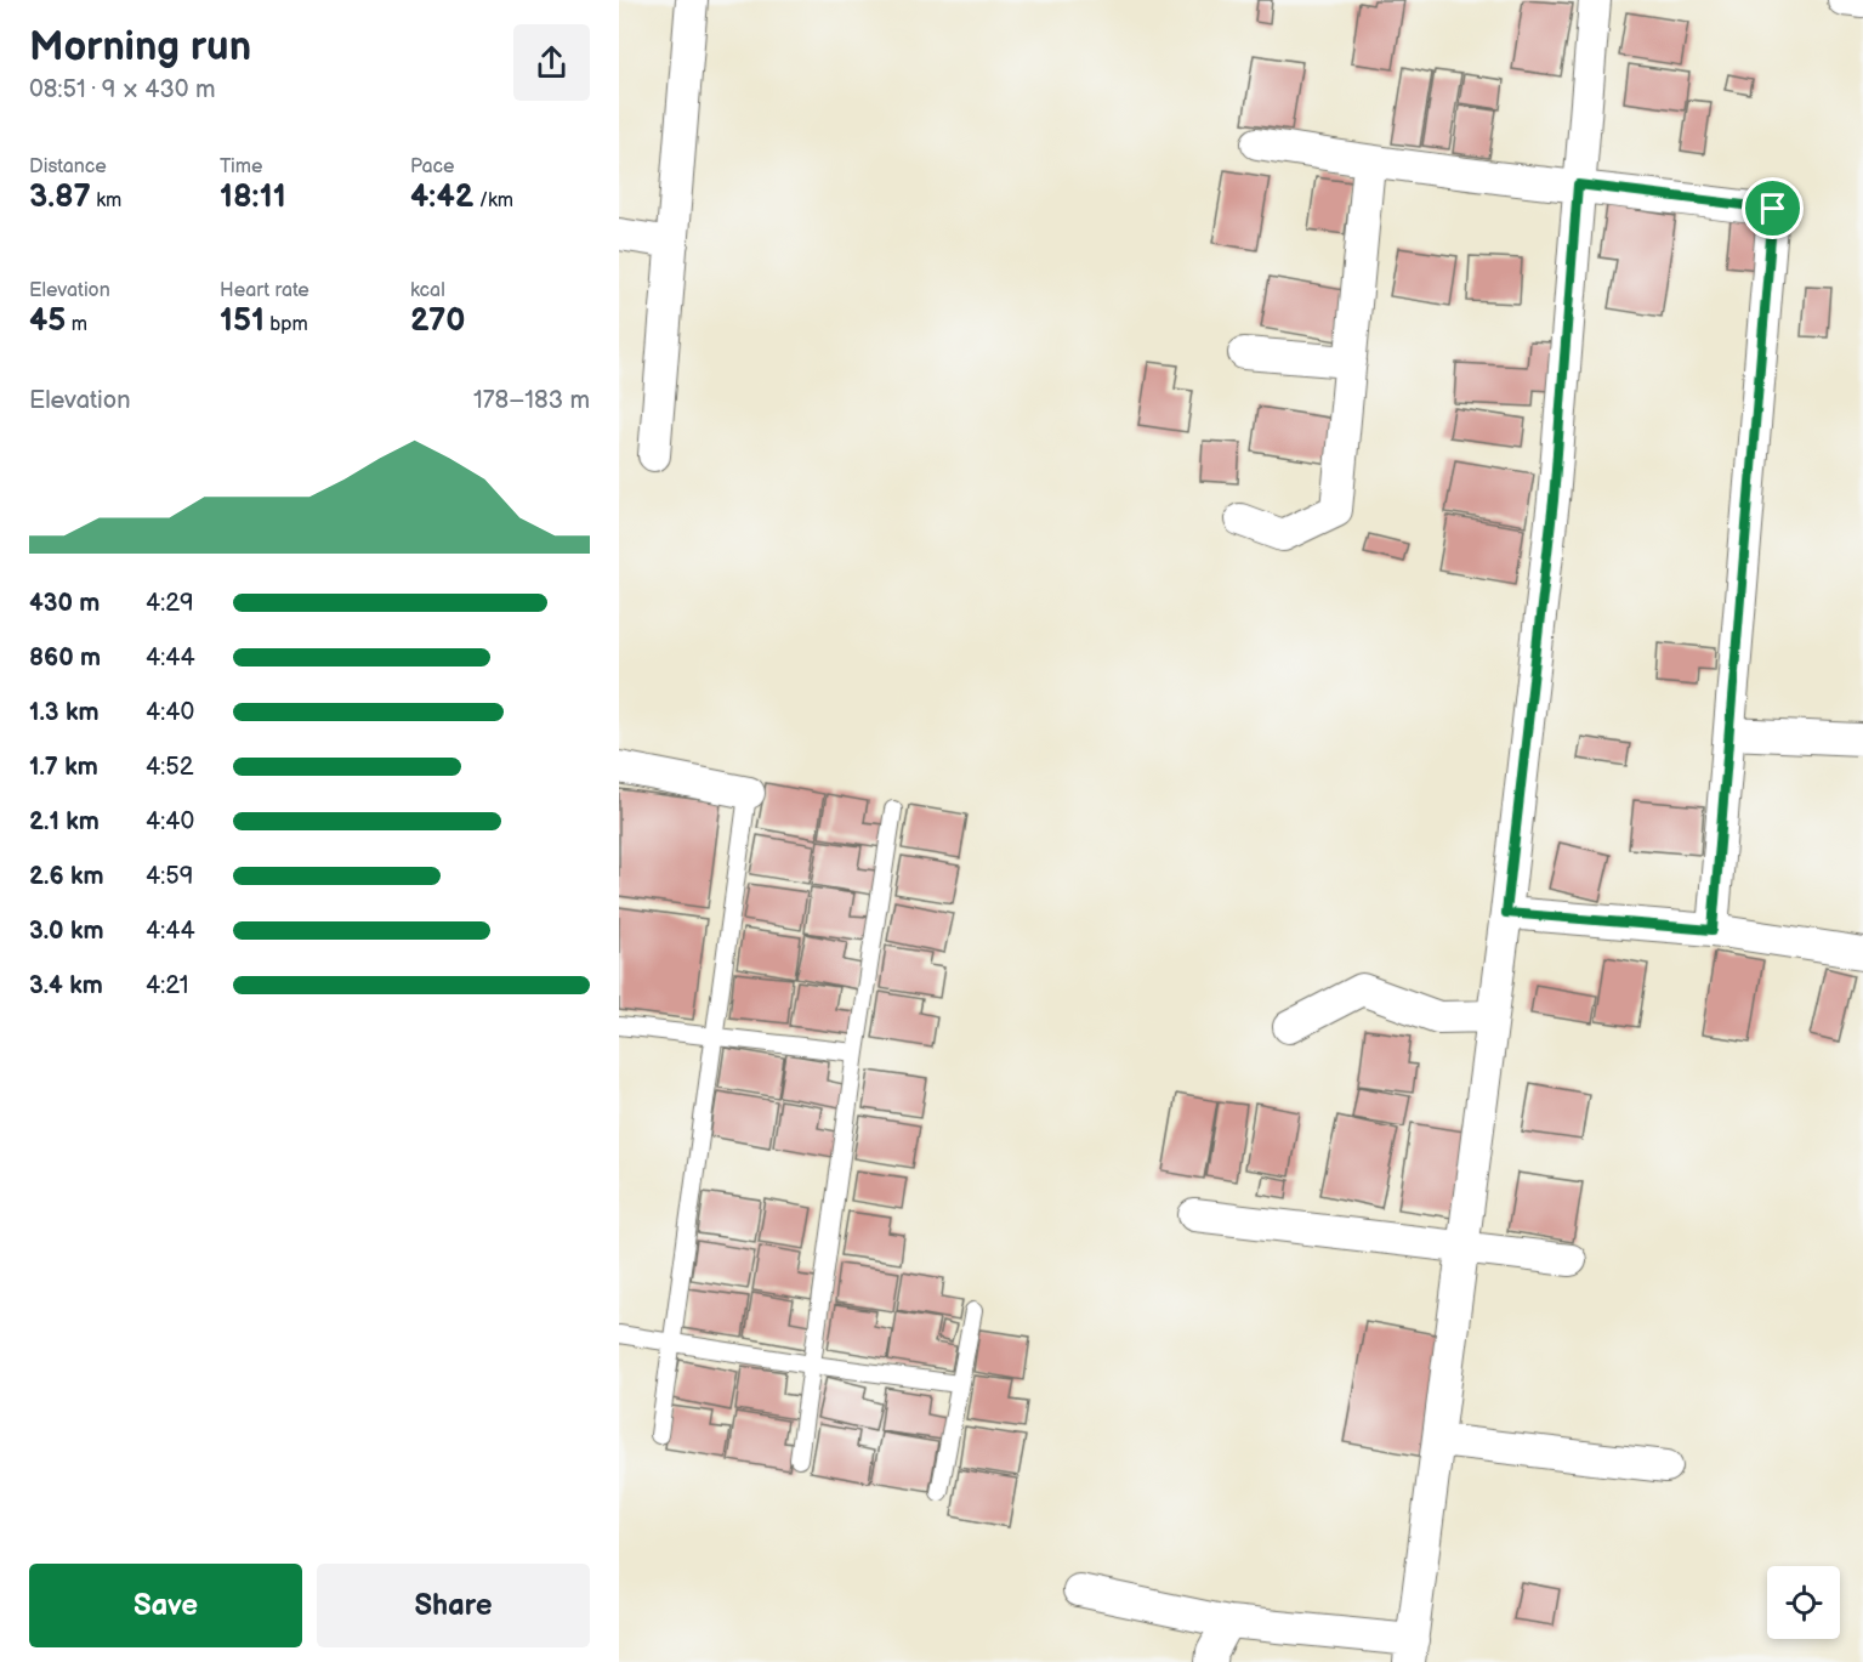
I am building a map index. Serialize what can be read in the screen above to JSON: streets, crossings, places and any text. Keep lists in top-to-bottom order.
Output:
{
  "page": {
    "heading": ["Morning run", "08:51 · 9 × 430 m"],
    "stats": [
      ["Distance", "3.87 km"],
      ["Time", "18:11"],
      ["Pace", "4:42 /km"],
      ["Elevation", "45 m"],
      ["Heart rate", "151 bpm"],
      ["kcal", "270"]
    ],
    "chart": ["Elevation", "178–183 m"],
    "list": [
      {
        "name": "430 m",
        "note": "4:29"
      },
      {
        "name": "860 m",
        "note": "4:44"
      },
      {
        "name": "1.3 km",
        "note": "4:40"
      },
      {
        "name": "1.7 km",
        "note": "4:52"
      },
      {
        "name": "2.1 km",
        "note": "4:40"
      },
      {
        "name": "2.6 km",
        "note": "4:59"
      },
      {
        "name": "3.0 km",
        "note": "4:44"
      },
      {
        "name": "3.4 km",
        "note": "4:21"
      }
    ],
    "buttons": ["Save", "Share"]
  }
}
